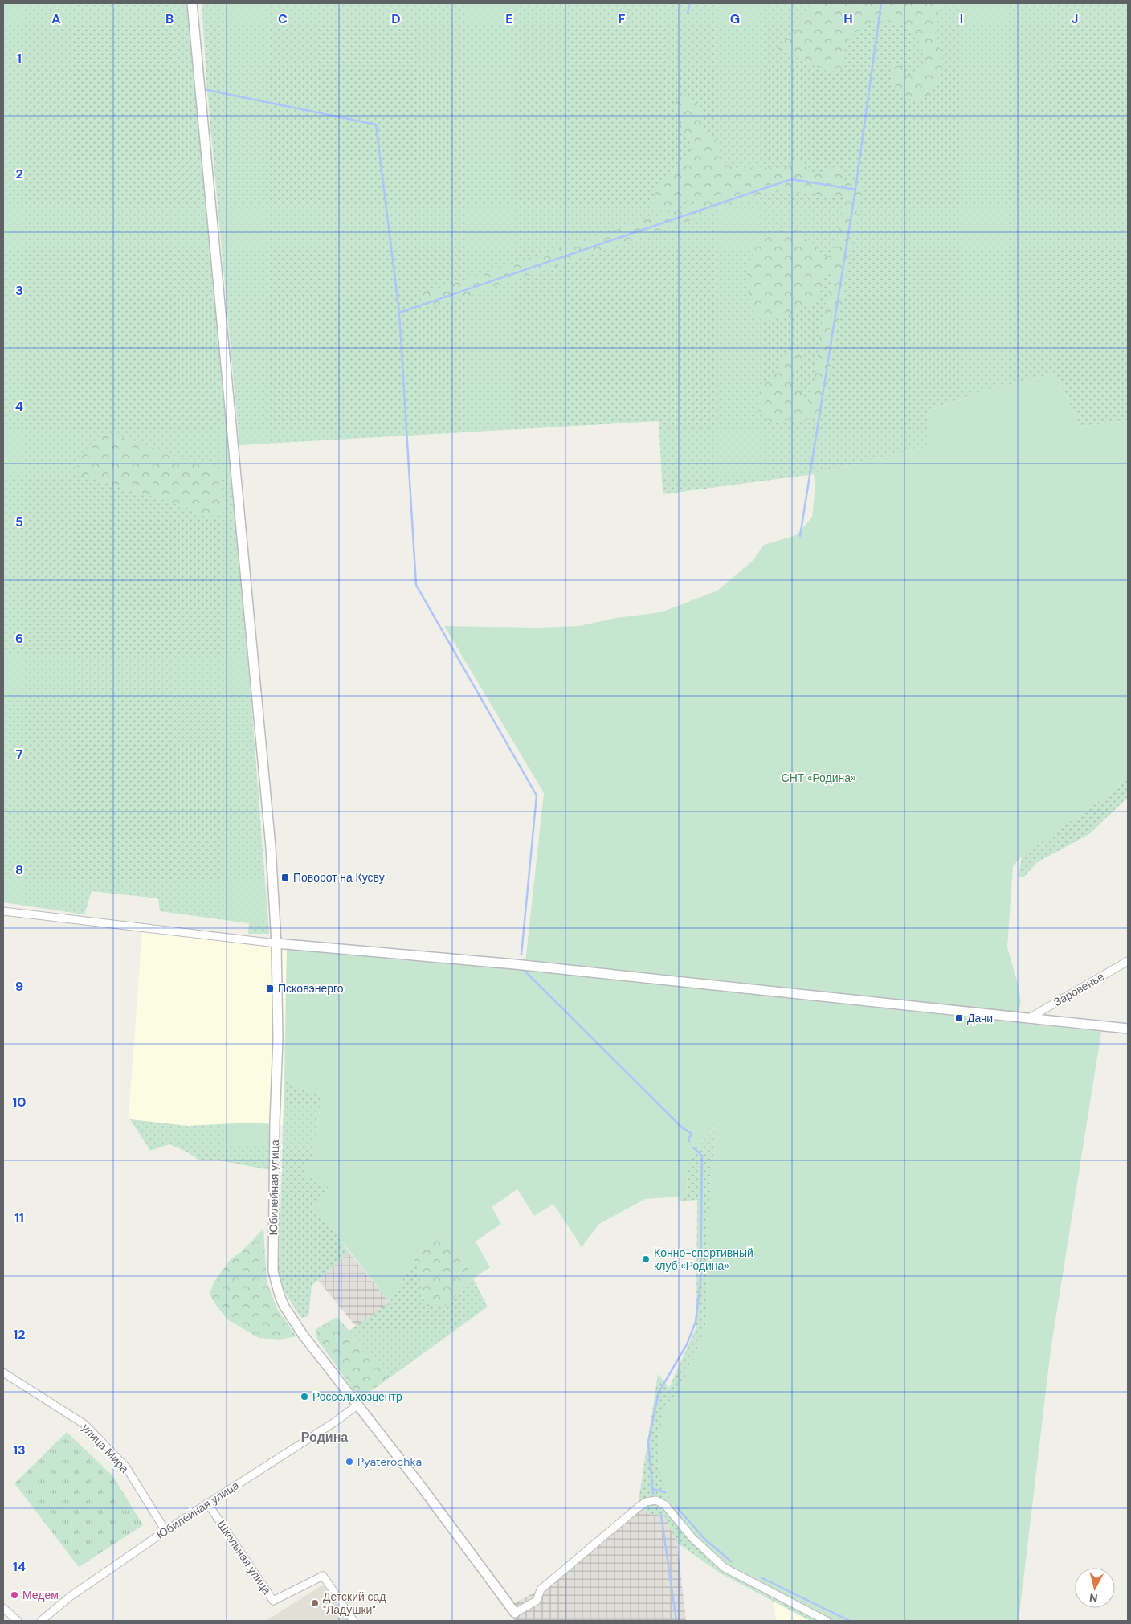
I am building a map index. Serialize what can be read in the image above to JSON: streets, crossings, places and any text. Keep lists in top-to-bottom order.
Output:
{
  "streets": {
    "street": [
      "Заровенье",
      "Юбилейная улица",
      "улица Мира",
      "Школьная улица"
    ]
  },
  "crossings": [
    ["Юбилейная улица", "улица Мира"],
    ["Юбилейная улица", "Школьная улица"]
  ],
  "districts": ["Родина"],
  "parks": ["СНТ «Родина»"],
  "places": {
    "transit": ["Поворот на Кусву", "Псковэнерго", "Дачи"],
    "other": [
      "Конно-спортивный клуб «Родина»",
      "Россельхозцентр",
      "Pyaterochka",
      "Медем",
      "Детский сад \"Ладушки\""
    ]
  },
  "north": "bottom",
  "grid": {
    "columns": [
      "A",
      "B",
      "C",
      "D",
      "E",
      "F",
      "G",
      "H",
      "I",
      "J"
    ],
    "rows": [
      "1",
      "2",
      "3",
      "4",
      "5",
      "6",
      "7",
      "8",
      "9",
      "10",
      "11",
      "12",
      "13",
      "14"
    ]
  }
}
